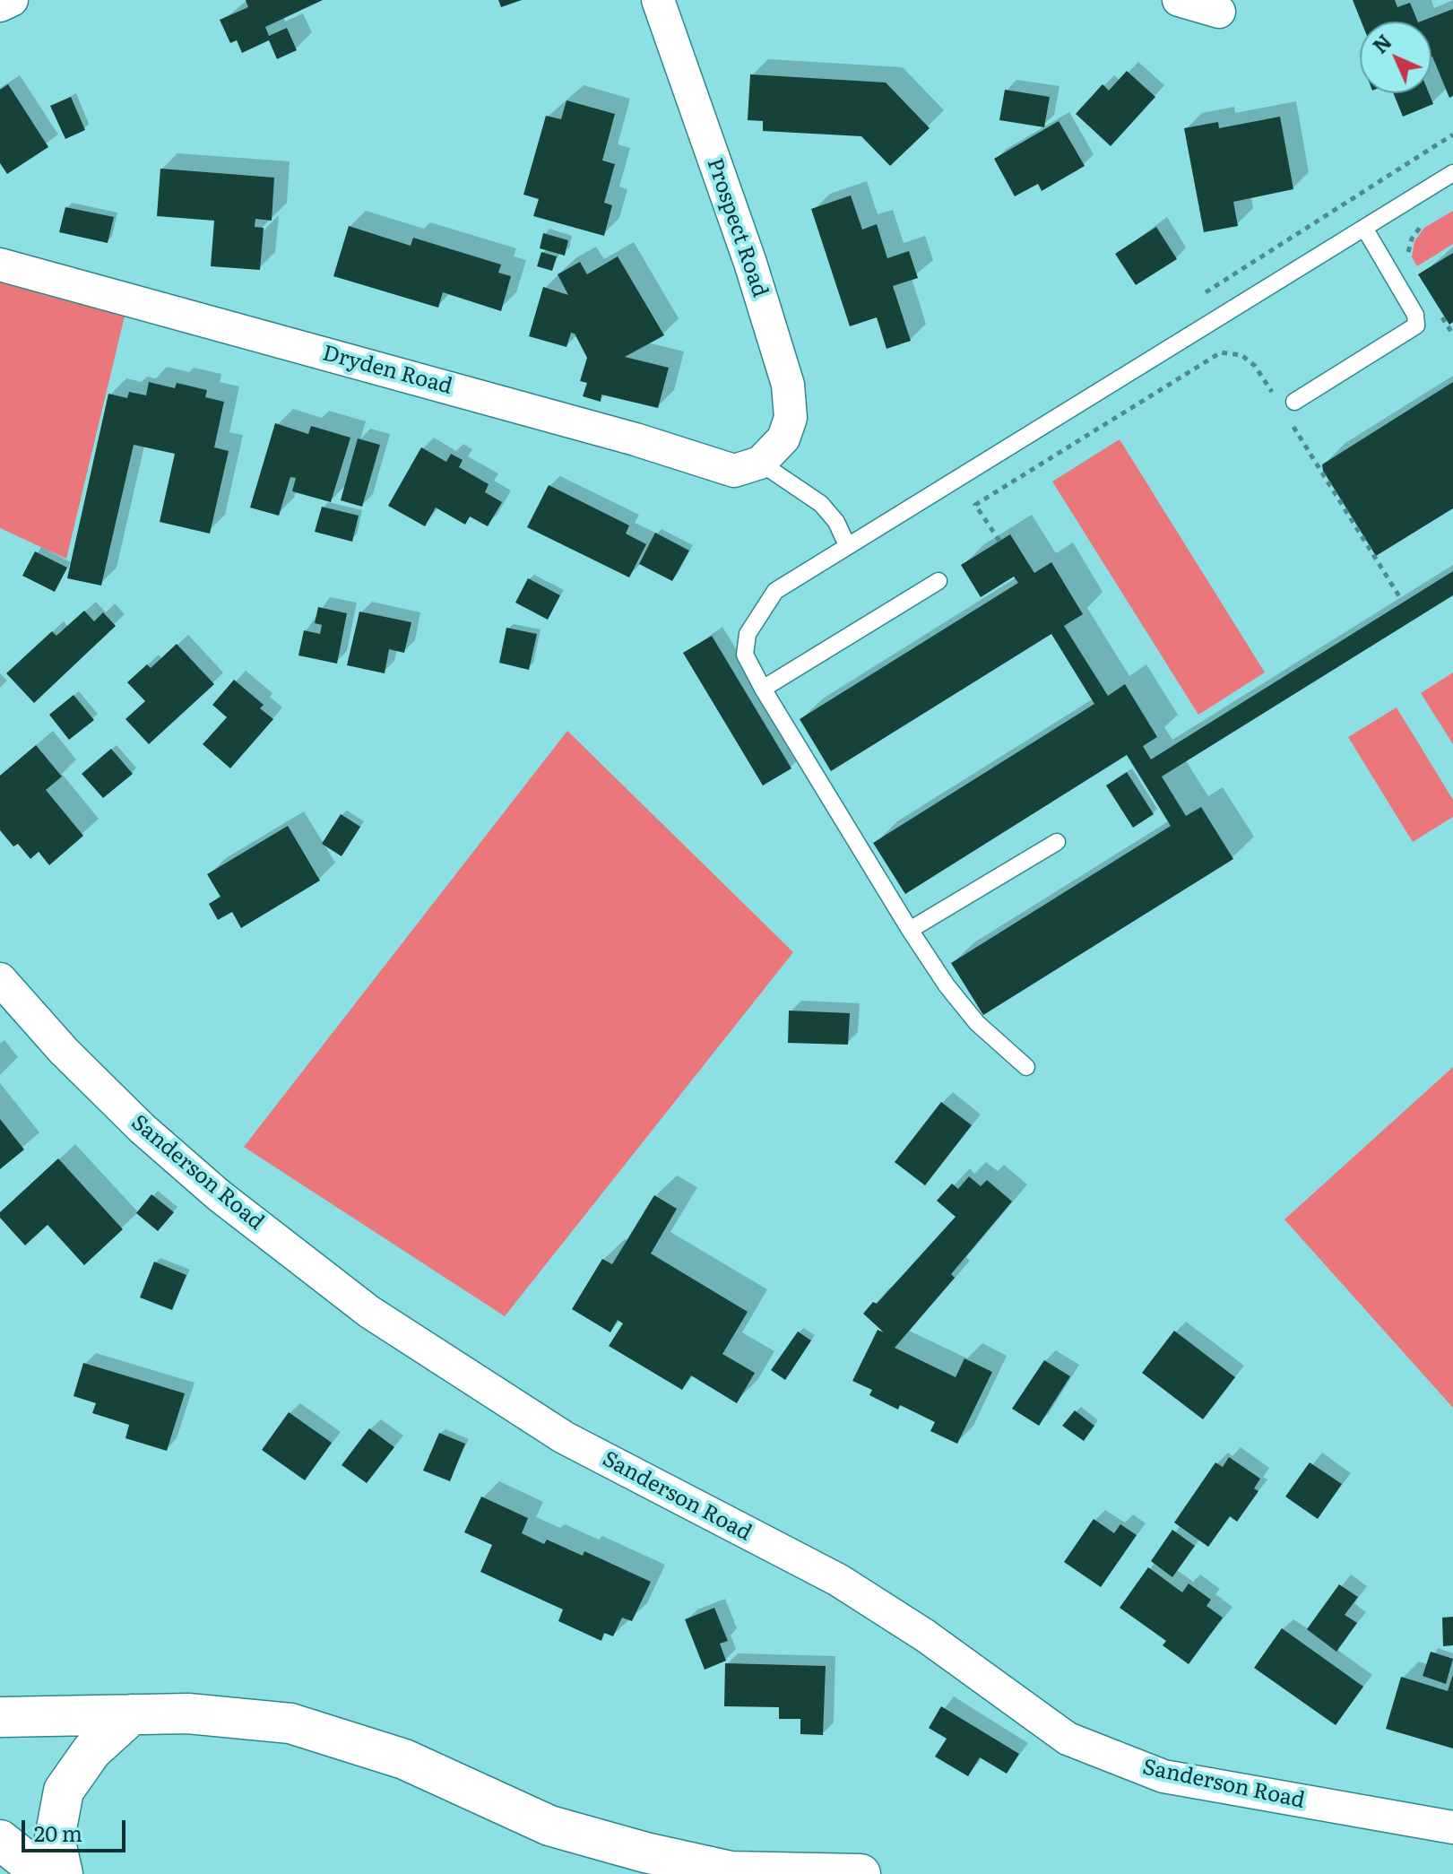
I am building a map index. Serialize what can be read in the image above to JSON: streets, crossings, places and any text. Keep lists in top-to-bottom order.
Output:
{
  "streets": {
    "street": ["Prospect Road", "Dryden Road", "Sanderson Road"]
  },
  "crossings": [
    ["Prospect Road", "Dryden Road"]
  ],
  "scale_bar": "20 m",
  "north": "top left"
}
